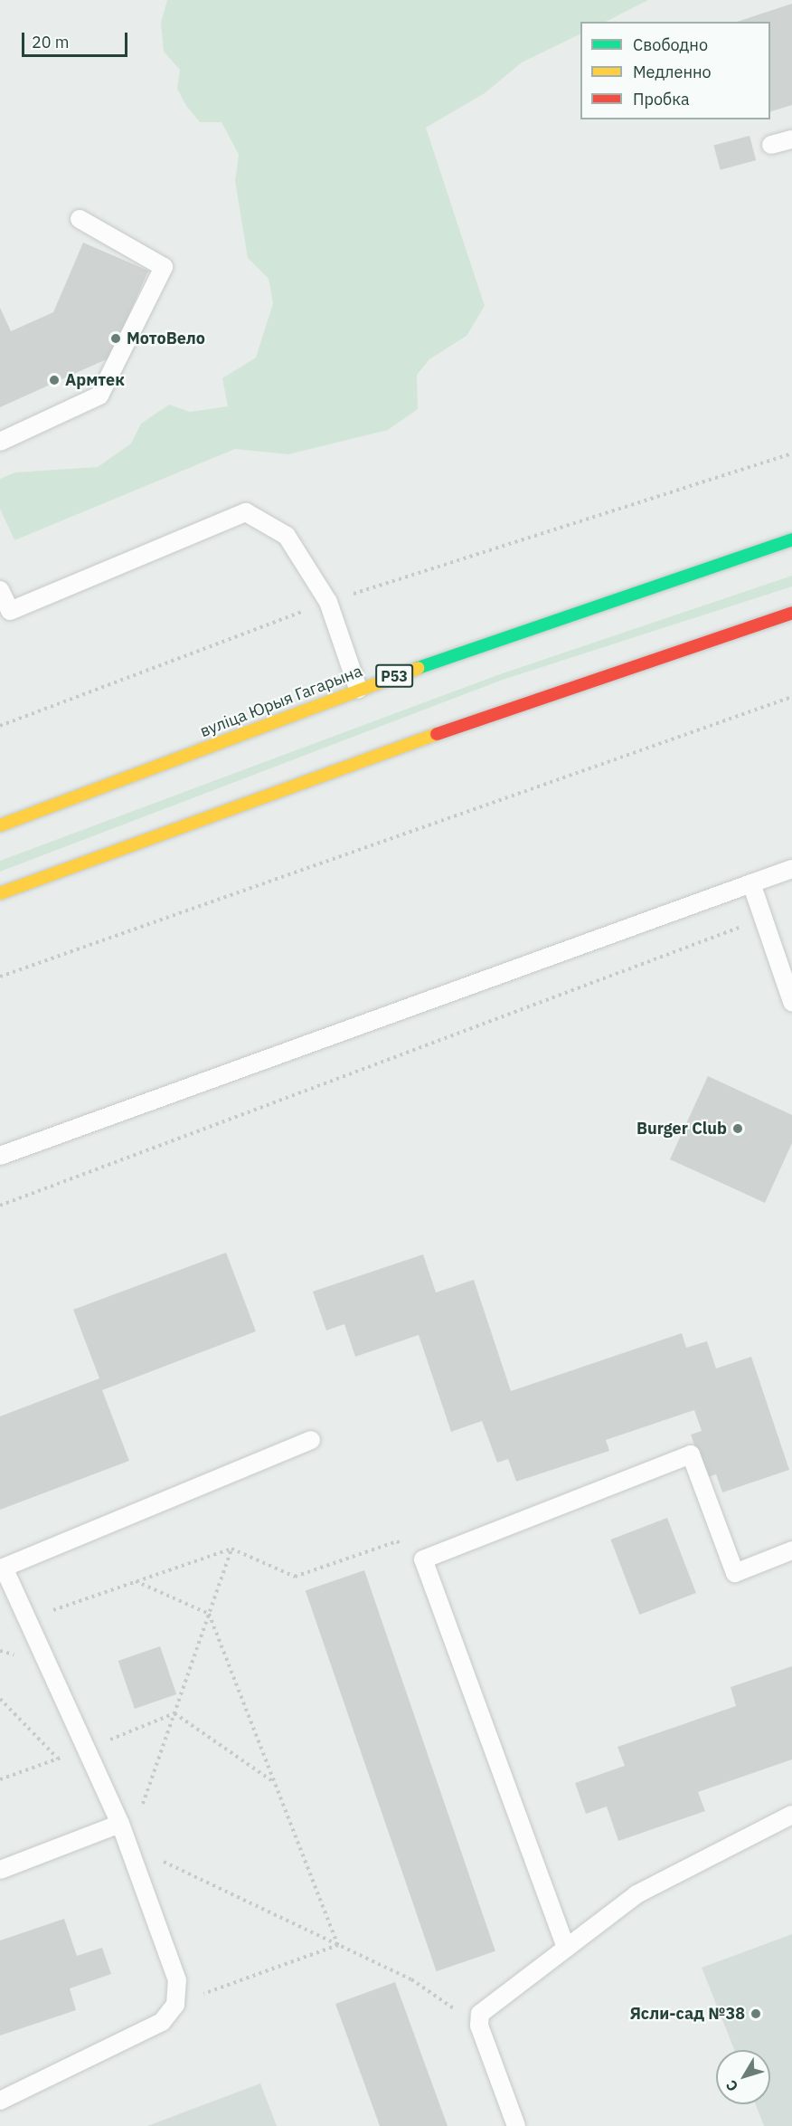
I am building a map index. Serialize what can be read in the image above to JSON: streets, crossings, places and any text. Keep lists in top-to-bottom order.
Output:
{
  "streets": {
    "main road": ["Р53", "вуліца Юрыя Гагарына"]
  },
  "places": [
    "МотоВело",
    "Армтек",
    "Burger Club",
    "Ясли-сад №38"
  ],
  "legend": ["Свободно", "Медленно", "Пробка"],
  "scale_bar": "20 m",
  "north": "bottom left"
}
